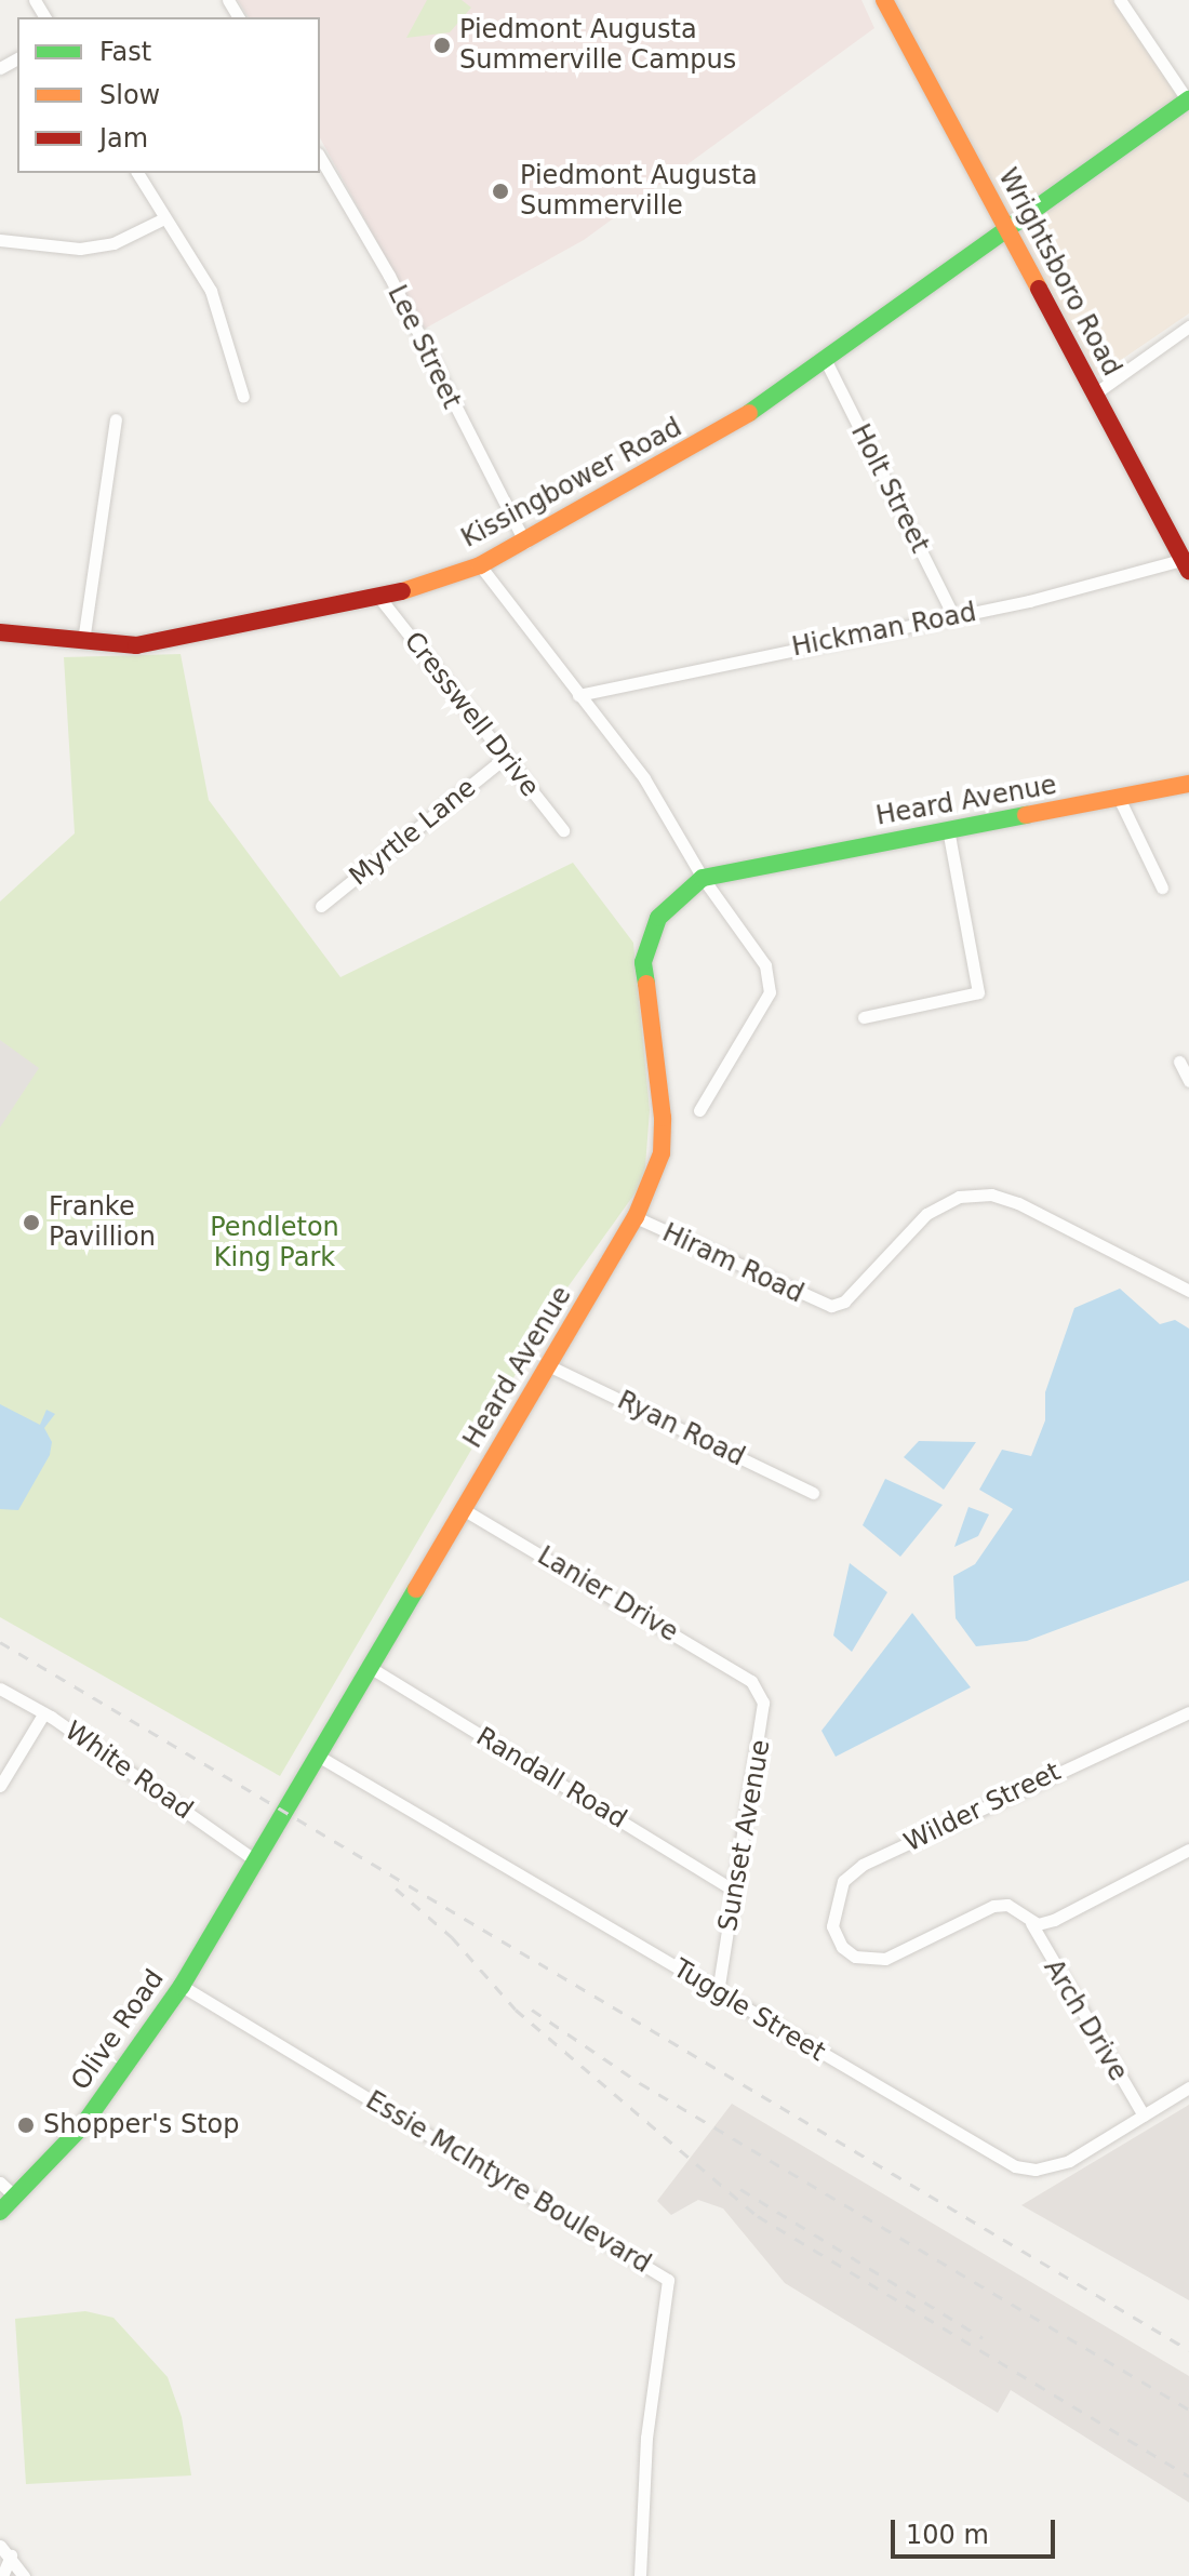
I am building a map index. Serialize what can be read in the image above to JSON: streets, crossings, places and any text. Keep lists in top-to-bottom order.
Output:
{
  "streets": {
    "street": [
      "Wrightsboro Road",
      "Lee Street",
      "Kissingbower Road",
      "Holt Street",
      "Hickman Road",
      "Cresswell Drive",
      "Heard Avenue",
      "Myrtle Lane",
      "Hiram Road",
      "Ryan Road",
      "Lanier Drive",
      "White Road",
      "Randall Road",
      "Wilder Street",
      "Sunset Avenue",
      "Tuggle Street",
      "Arch Drive",
      "Olive Road",
      "Essie McIntyre Boulevard"
    ]
  },
  "crossings": [
    ["Wrightsboro Road", "Kissingbower Road"],
    ["Wrightsboro Road", "Hickman Road"],
    ["Lee Street", "Kissingbower Road"],
    ["Kissingbower Road", "Holt Street"],
    ["Kissingbower Road", "Cresswell Drive"],
    ["Holt Street", "Hickman Road"],
    ["Cresswell Drive", "Myrtle Lane"],
    ["Heard Avenue", "Hiram Road"],
    ["Heard Avenue", "Ryan Road"],
    ["Heard Avenue", "Lanier Drive"],
    ["Heard Avenue", "White Road"],
    ["Heard Avenue", "Randall Road"],
    ["Heard Avenue", "Tuggle Street"],
    ["Heard Avenue", "Olive Road"],
    ["Lanier Drive", "Sunset Avenue"],
    ["White Road", "Olive Road"],
    ["Randall Road", "Sunset Avenue"],
    ["Wilder Street", "Arch Drive"],
    ["Sunset Avenue", "Tuggle Street"],
    ["Tuggle Street", "Arch Drive"],
    ["Olive Road", "Essie McIntyre Boulevard"]
  ],
  "parks": ["Pendleton King Park"],
  "places": [
    "Piedmont Augusta Summerville Campus",
    "Piedmont Augusta Summerville",
    "Franke Pavillion",
    "Shopper's Stop"
  ],
  "legend": ["Fast", "Slow", "Jam"],
  "scale_bar": "100 m"
}
